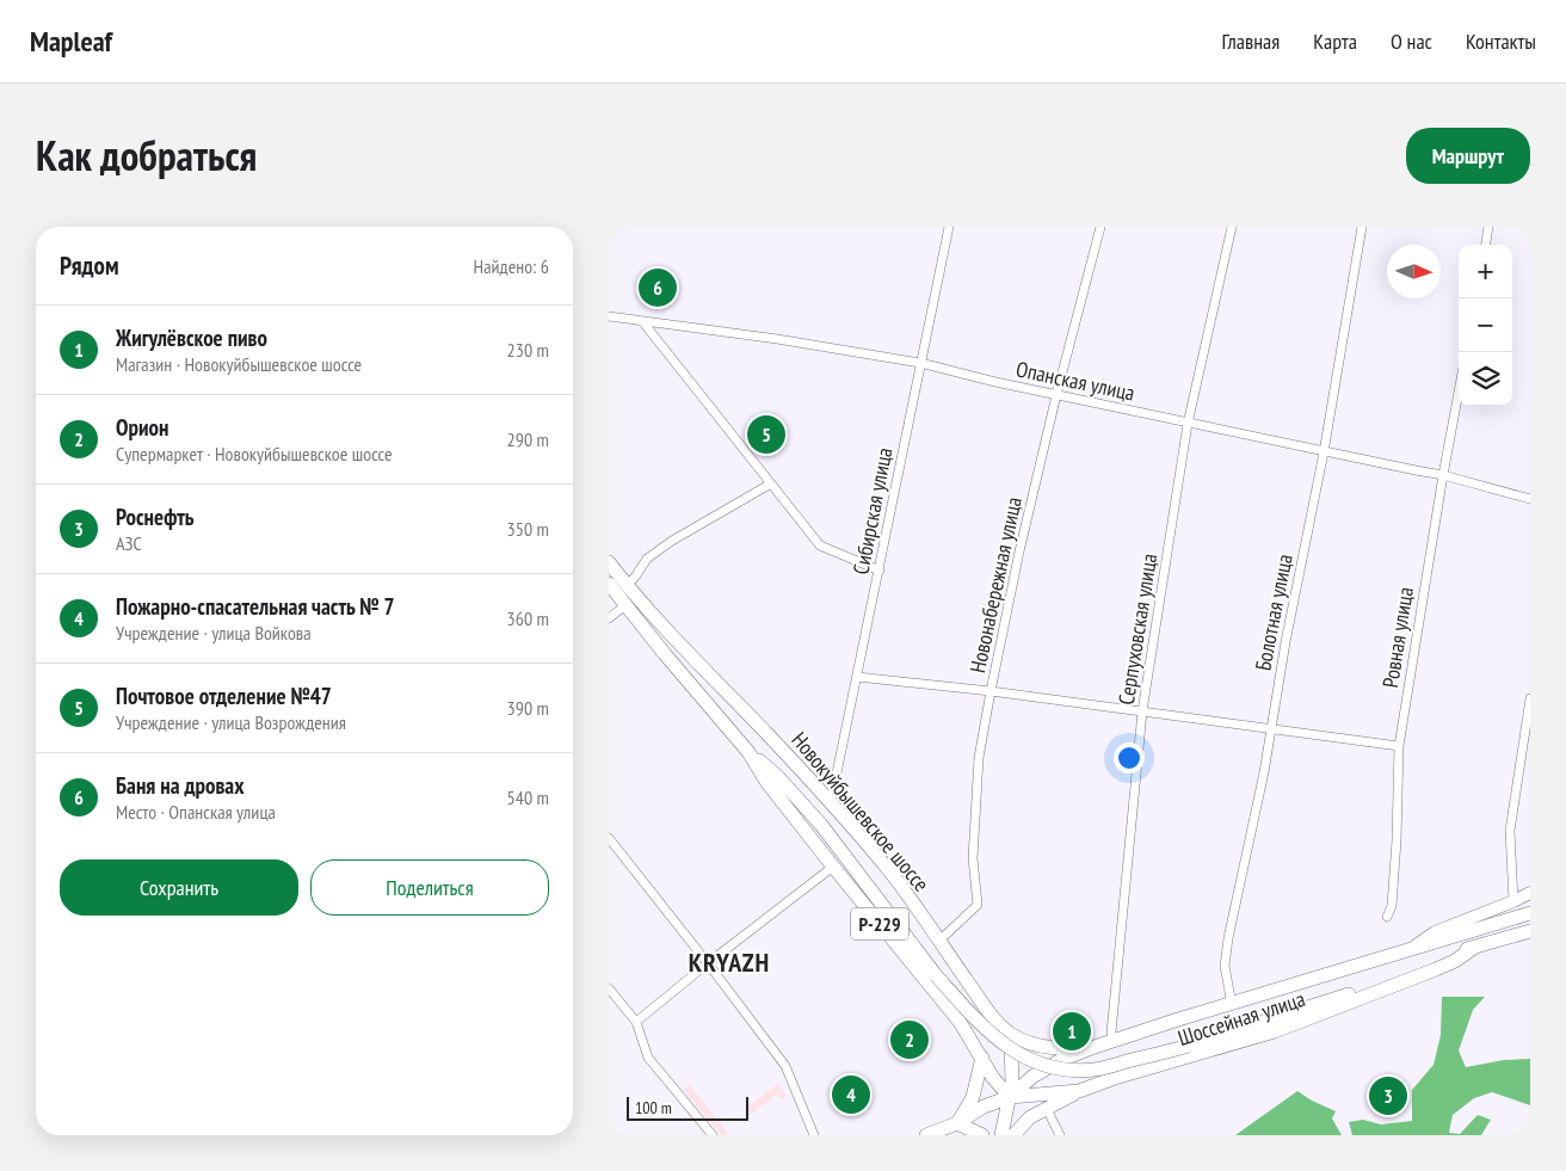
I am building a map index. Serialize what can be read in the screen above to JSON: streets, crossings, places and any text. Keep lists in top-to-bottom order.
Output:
{
  "streets": {
    "main road": ["Новокуйбышевское шоссе", "Р-229", "Шоссейная улица"],
    "street": [
      "Опанская улица",
      "Сибирская улица",
      "Новонабережная улица",
      "Болотная улица",
      "Серпуховская улица",
      "Ровная улица"
    ]
  },
  "crossings": [
    ["Опанская улица", "Сибирская улица"],
    ["Опанская улица", "Новонабережная улица"],
    ["Опанская улица", "Болотная улица"],
    ["Опанская улица", "Серпуховская улица"],
    ["Опанская улица", "Ровная улица"],
    ["Сибирская улица", "Новокуйбышевское шоссе"],
    ["Новонабережная улица", "Новокуйбышевское шоссе"],
    ["Болотная улица", "Шоссейная улица"],
    ["Серпуховская улица", "Шоссейная улица"],
    ["Новокуйбышевское шоссе", "Шоссейная улица"]
  ],
  "districts": ["KRYAZH"],
  "scale_bar": "100 m",
  "north": "right",
  "page": {
    "header": "Mapleaf",
    "nav": [
      "Главная",
      "Карта",
      "О нас",
      "Контакты"
    ],
    "title": "Как добраться",
    "buttons": [
      "Маршрут",
      ["Сохранить", "Поделиться"]
    ],
    "heading": ["Рядом", "Найдено: 6"],
    "map_buttons": ["+", "−"],
    "pins": [
      "6",
      "5",
      "1",
      "2",
      "4",
      "3"
    ],
    "list": [
      {
        "mark": "1",
        "name": "Жигулёвское пиво",
        "note": "Магазин · Новокуйбышевское шоссе",
        "value": "230 m"
      },
      {
        "mark": "2",
        "name": "Орион",
        "note": "Супермаркет · Новокуйбышевское шоссе",
        "value": "290 m"
      },
      {
        "mark": "3",
        "name": "Роснефть",
        "note": "АЗС",
        "value": "350 m"
      },
      {
        "mark": "4",
        "name": "Пожарно-спасательная часть № 7",
        "note": "Учреждение · улица Войкова",
        "value": "360 m"
      },
      {
        "mark": "5",
        "name": "Почтовое отделение №47",
        "note": "Учреждение · улица Возрождения",
        "value": "390 m"
      },
      {
        "mark": "6",
        "name": "Баня на дровах",
        "note": "Место · Опанская улица",
        "value": "540 m"
      }
    ],
    "scale": "100 m"
  }
}
